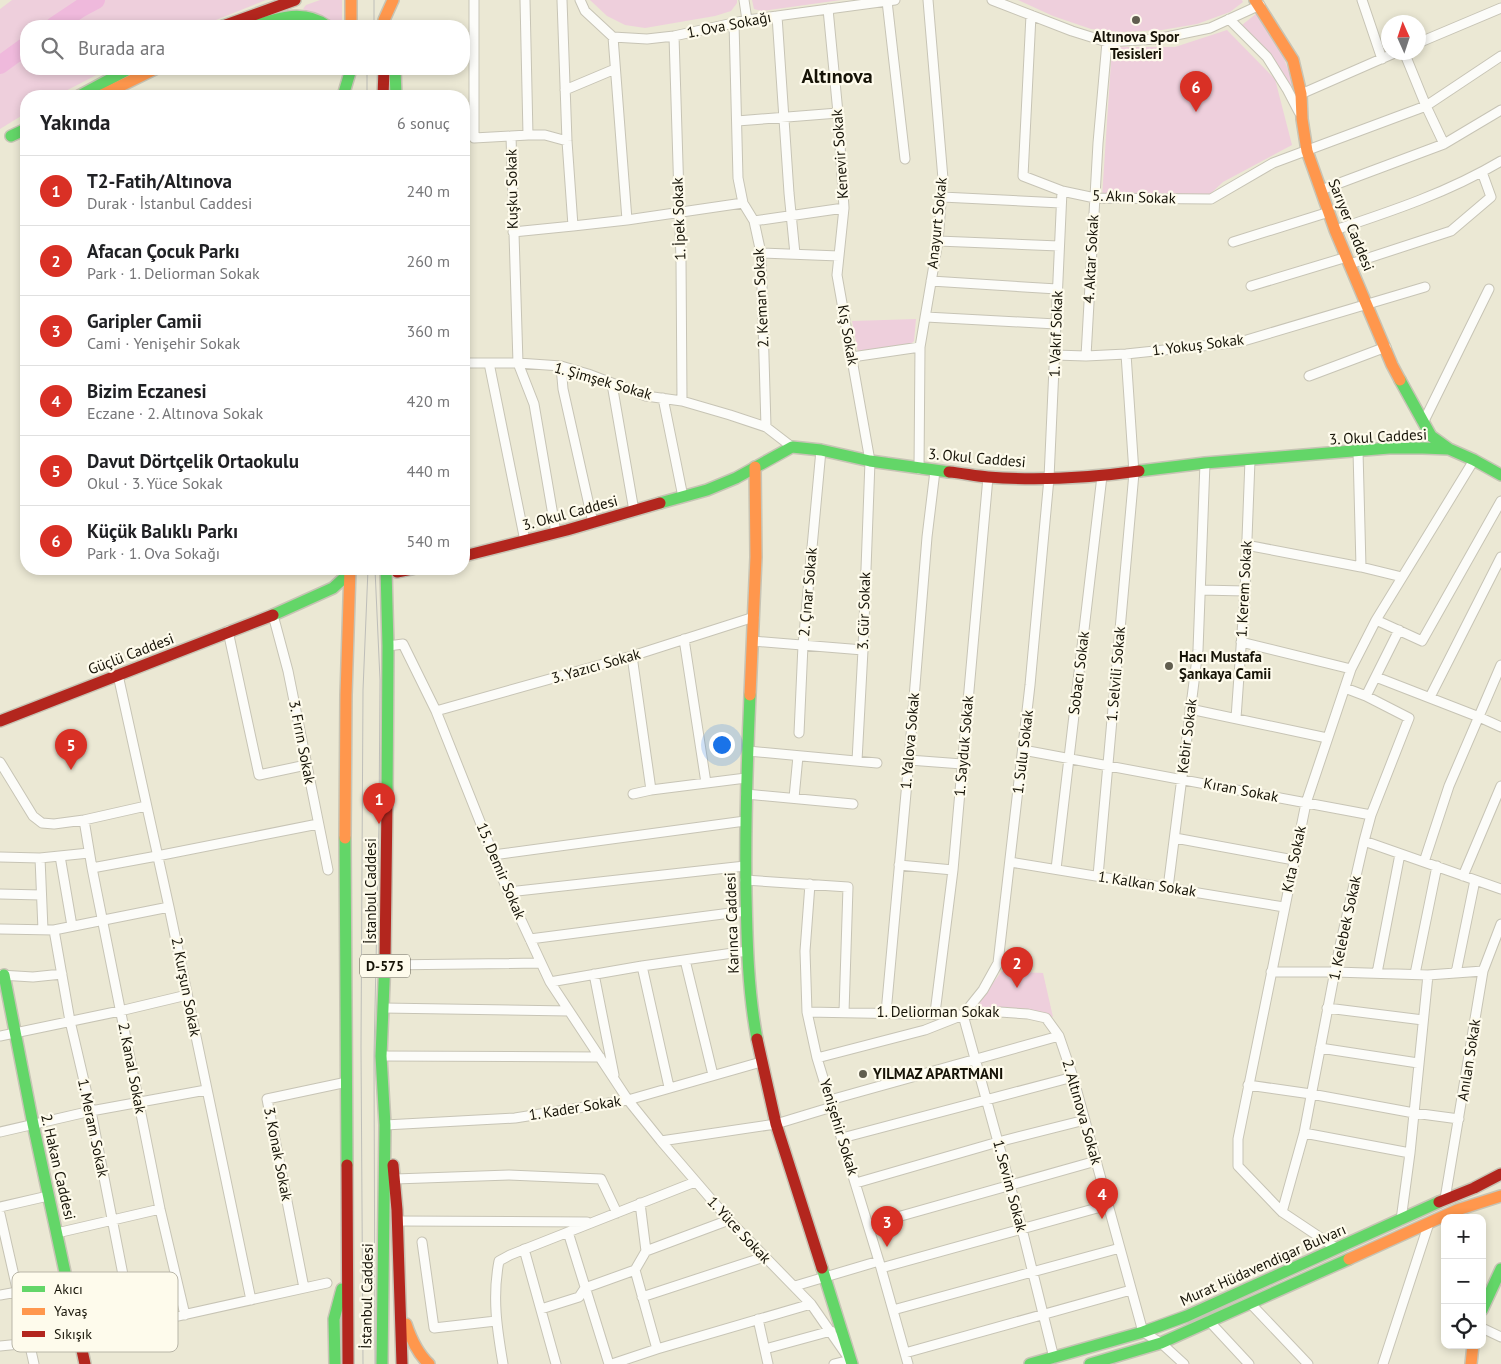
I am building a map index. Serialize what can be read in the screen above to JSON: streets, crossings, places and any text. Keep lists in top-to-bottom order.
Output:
{
  "streets": {
    "main road": [
      "Sarıyer Caddesi",
      "3. Okul Caddesi",
      "Güçlü Caddesi",
      "İstanbul Caddesi",
      "Karınca Caddesi",
      "D-575",
      "2. Hakan Caddesi",
      "Murat Hüdavendigar Bulvarı"
    ],
    "street": [
      "1. Ova Sokağı",
      "Kenevir Sokak",
      "Kuşku Sokak",
      "5. Akın Sokak",
      "1. İpek Sokak",
      "Anayurt Sokak",
      "4. Aktar Sokak",
      "2. Keman Sokak",
      "1. Vakıf Sokak",
      "Kış Sokak",
      "1. Yokuş Sokak",
      "1. Şimşek Sokak",
      "1. Kerem Sokak",
      "2. Çınar Sokak",
      "3. Gür Sokak",
      "3. Yazıcı Sokak",
      "Sobacı Sokak",
      "1. Selvili Sokak",
      "Kebir Sokak",
      "1. Yalova Sokak",
      "3. Fırın Sokak",
      "1. Sayduk Sokak",
      "1. Sulu Sokak",
      "Kıran Sokak",
      "Kıta Sokak",
      "15. Demir Sokak",
      "1. Kalkan Sokak",
      "1. Kelebek Sokak",
      "2. Kurşun Sokak",
      "1. Deliorman Sokak",
      "Anılan Sokak",
      "2. Kanal Sokak",
      "1. Kader Sokak",
      "2. Altınova Sokak",
      "Yenişehir Sokak",
      "1. Meram Sokak",
      "3. Konak Sokak",
      "1. Sevim Sokak",
      "1. Yüce Sokak"
    ]
  },
  "crossings": [
    ["1. Ova Sokağı", "Kenevir Sokak"],
    ["1. Ova Sokağı", "1. İpek Sokak"],
    ["1. Ova Sokağı", "2. Keman Sokak"],
    ["Kenevir Sokak", "2. Keman Sokak"],
    ["Kenevir Sokak", "Kış Sokak"],
    ["Kuşku Sokak", "1. Şimşek Sokak"],
    ["Kuşku Sokak", "3. Okul Caddesi"],
    ["5. Akın Sokak", "Sarıyer Caddesi"],
    ["5. Akın Sokak", "4. Aktar Sokak"],
    ["5. Akın Sokak", "1. Vakıf Sokak"],
    ["1. İpek Sokak", "1. Şimşek Sokak"],
    ["Anayurt Sokak", "3. Okul Caddesi"],
    ["Sarıyer Caddesi", "1. Yokuş Sokak"],
    ["Sarıyer Caddesi", "3. Okul Caddesi"],
    ["4. Aktar Sokak", "1. Yokuş Sokak"],
    ["2. Keman Sokak", "1. Şimşek Sokak"],
    ["1. Vakıf Sokak", "1. Yokuş Sokak"],
    ["1. Vakıf Sokak", "3. Okul Caddesi"],
    ["1. Vakıf Sokak", "1. Sulu Sokak"],
    ["Kış Sokak", "3. Okul Caddesi"],
    ["Kış Sokak", "3. Gür Sokak"],
    ["1. Yokuş Sokak", "1. Selvili Sokak"],
    ["1. Şimşek Sokak", "3. Okul Caddesi"],
    ["3. Okul Caddesi", "1. Kerem Sokak"],
    ["3. Okul Caddesi", "2. Çınar Sokak"],
    ["3. Okul Caddesi", "3. Gür Sokak"],
    ["3. Okul Caddesi", "Sobacı Sokak"],
    ["3. Okul Caddesi", "1. Selvili Sokak"],
    ["3. Okul Caddesi", "Kebir Sokak"],
    ["3. Okul Caddesi", "1. Yalova Sokak"],
    ["3. Okul Caddesi", "1. Sayduk Sokak"],
    ["3. Okul Caddesi", "1. Sulu Sokak"],
    ["3. Okul Caddesi", "Kıta Sokak"],
    ["3. Okul Caddesi", "Karınca Caddesi"],
    ["Güçlü Caddesi", "3. Fırın Sokak"],
    ["Güçlü Caddesi", "2. Kurşun Sokak"],
    ["3. Yazıcı Sokak", "15. Demir Sokak"],
    ["3. Yazıcı Sokak", "Karınca Caddesi"],
    ["Sobacı Sokak", "Kıran Sokak"],
    ["Sobacı Sokak", "1. Kalkan Sokak"],
    ["1. Selvili Sokak", "Kıran Sokak"],
    ["1. Selvili Sokak", "1. Kalkan Sokak"],
    ["Kebir Sokak", "Kıran Sokak"],
    ["Kebir Sokak", "1. Kalkan Sokak"],
    ["1. Yalova Sokak", "1. Deliorman Sokak"],
    ["1. Sayduk Sokak", "1. Deliorman Sokak"],
    ["1. Sulu Sokak", "Kıran Sokak"],
    ["1. Sulu Sokak", "1. Kalkan Sokak"],
    ["1. Sulu Sokak", "1. Deliorman Sokak"],
    ["1. Sulu Sokak", "1. Sevim Sokak"],
    ["Kıran Sokak", "Kıta Sokak"],
    ["Kıran Sokak", "1. Kelebek Sokak"],
    ["Kıta Sokak", "1. Kalkan Sokak"],
    ["Kıta Sokak", "1. Kelebek Sokak"],
    ["Kıta Sokak", "Murat Hüdavendigar Bulvarı"],
    ["15. Demir Sokak", "İstanbul Caddesi"],
    ["15. Demir Sokak", "1. Kader Sokak"],
    ["15. Demir Sokak", "1. Yüce Sokak"],
    ["İstanbul Caddesi", "1. Kader Sokak"],
    ["İstanbul Caddesi", "3. Konak Sokak"],
    ["Karınca Caddesi", "1. Kader Sokak"],
    ["Karınca Caddesi", "1. Yüce Sokak"],
    ["1. Deliorman Sokak", "2. Altınova Sokak"],
    ["1. Deliorman Sokak", "Yenişehir Sokak"],
    ["1. Deliorman Sokak", "1. Sevim Sokak"],
    ["Anılan Sokak", "Murat Hüdavendigar Bulvarı"],
    ["1. Kader Sokak", "1. Yüce Sokak"],
    ["2. Altınova Sokak", "Murat Hüdavendigar Bulvarı"],
    ["1. Sevim Sokak", "Murat Hüdavendigar Bulvarı"]
  ],
  "districts": ["Altınova"],
  "places": ["Altınova Spor Tesisleri", "Hacı Mustafa Şankaya Camii", "YILMAZ APARTMANI"],
  "legend": ["Akıcı", "Yavaş", "Sıkışık"],
  "north": "top",
  "page": {
    "search": "Burada ara",
    "pins": [
      "6",
      "5",
      "1",
      "2",
      "4",
      "3"
    ],
    "heading": ["Yakında", "6 sonuç"],
    "list": [
      {
        "mark": "1",
        "name": "T2-Fatih/Altınova",
        "note": "Durak · İstanbul Caddesi",
        "value": "240 m"
      },
      {
        "mark": "2",
        "name": "Afacan Çocuk Parkı",
        "note": "Park · 1. Deliorman Sokak",
        "value": "260 m"
      },
      {
        "mark": "3",
        "name": "Garipler Camii",
        "note": "Cami · Yenişehir Sokak",
        "value": "360 m"
      },
      {
        "mark": "4",
        "name": "Bizim Eczanesi",
        "note": "Eczane · 2. Altınova Sokak",
        "value": "420 m"
      },
      {
        "mark": "5",
        "name": "Davut Dörtçelik Ortaokulu",
        "note": "Okul · 3. Yüce Sokak",
        "value": "440 m"
      },
      {
        "mark": "6",
        "name": "Küçük Balıklı Parkı",
        "note": "Park · 1. Ova Sokağı",
        "value": "540 m"
      }
    ],
    "map_buttons": ["+", "−"]
  }
}
